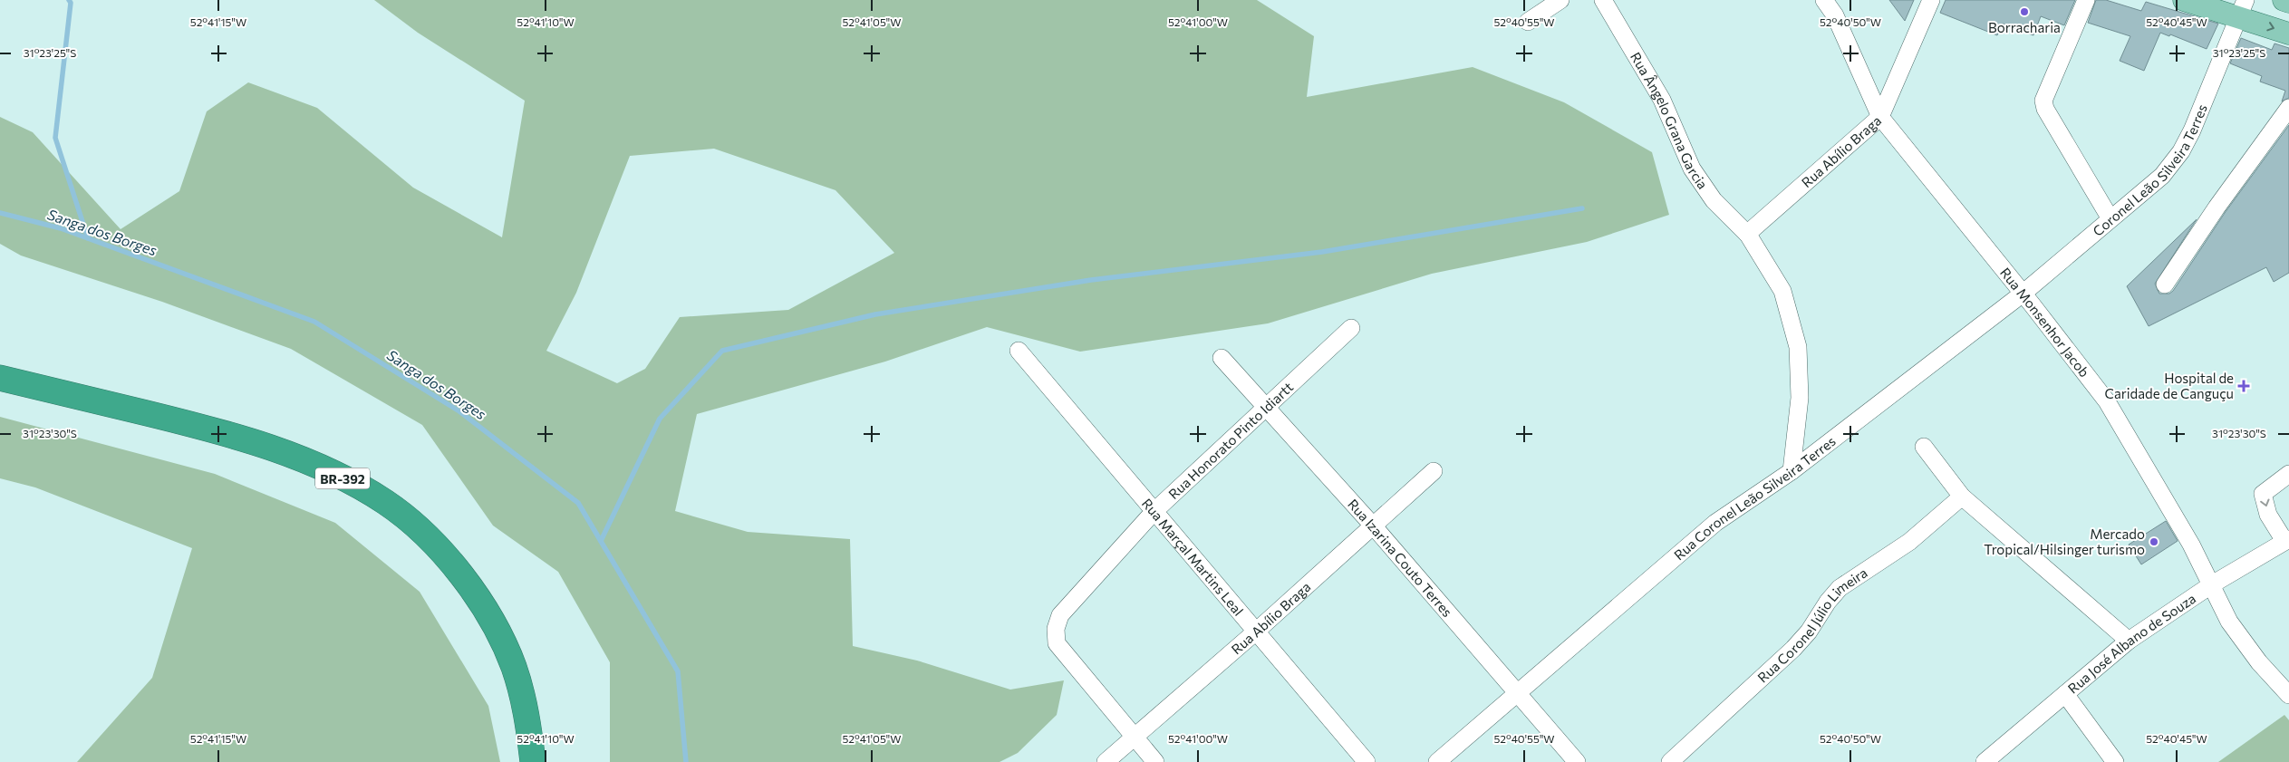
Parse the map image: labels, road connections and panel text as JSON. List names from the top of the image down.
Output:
{
  "streets": {
    "highway": ["BR-392"],
    "street": [
      "Rua Ângelo Grana Garcia",
      "Rua Abílio Braga",
      "Coronel Leão Silveira Terres",
      "Rua Monsenhor Jacob",
      "Rua Honorato Pinto Idiartt",
      "Rua Coronel Leão Silveira Terres",
      "Rua Marçal Martins Leal",
      "Rua Izarina Couto Terres",
      "Rua Coronel Júlio Limeira",
      "Rua José Albano de Souza"
    ]
  },
  "crossings": [
    ["Rua Ângelo Grana Garcia", "Rua Abílio Braga"],
    ["Rua Ângelo Grana Garcia", "Rua Coronel Leão Silveira Terres"],
    ["Rua Abílio Braga", "Rua Monsenhor Jacob"],
    ["Rua Abílio Braga", "Rua Honorato Pinto Idiartt"],
    ["Rua Abílio Braga", "Rua Marçal Martins Leal"],
    ["Rua Abílio Braga", "Rua Izarina Couto Terres"],
    ["Coronel Leão Silveira Terres", "Rua Monsenhor Jacob"],
    ["Coronel Leão Silveira Terres", "Rua Coronel Leão Silveira Terres"],
    ["Rua Monsenhor Jacob", "Rua Coronel Leão Silveira Terres"],
    ["Rua Monsenhor Jacob", "Rua José Albano de Souza"],
    ["Rua Honorato Pinto Idiartt", "Rua Marçal Martins Leal"],
    ["Rua Honorato Pinto Idiartt", "Rua Izarina Couto Terres"],
    ["Rua Coronel Leão Silveira Terres", "Rua Izarina Couto Terres"]
  ],
  "water": ["Sanga dos Borges"],
  "places": {
    "other": ["Borracharia", "Mercado Tropical/Hilsinger turismo"],
    "health": ["Hospital de Caridade de Canguçu"]
  },
  "coordinates": [
    "52°41'15\"W",
    "52°41'10\"W",
    "52°41'05\"W",
    "52°41'00\"W",
    "52°40'55\"W",
    "52°40'50\"W",
    "52°40'45\"W",
    "31°23'25\"S",
    "31°23'30\"S"
  ]
}
